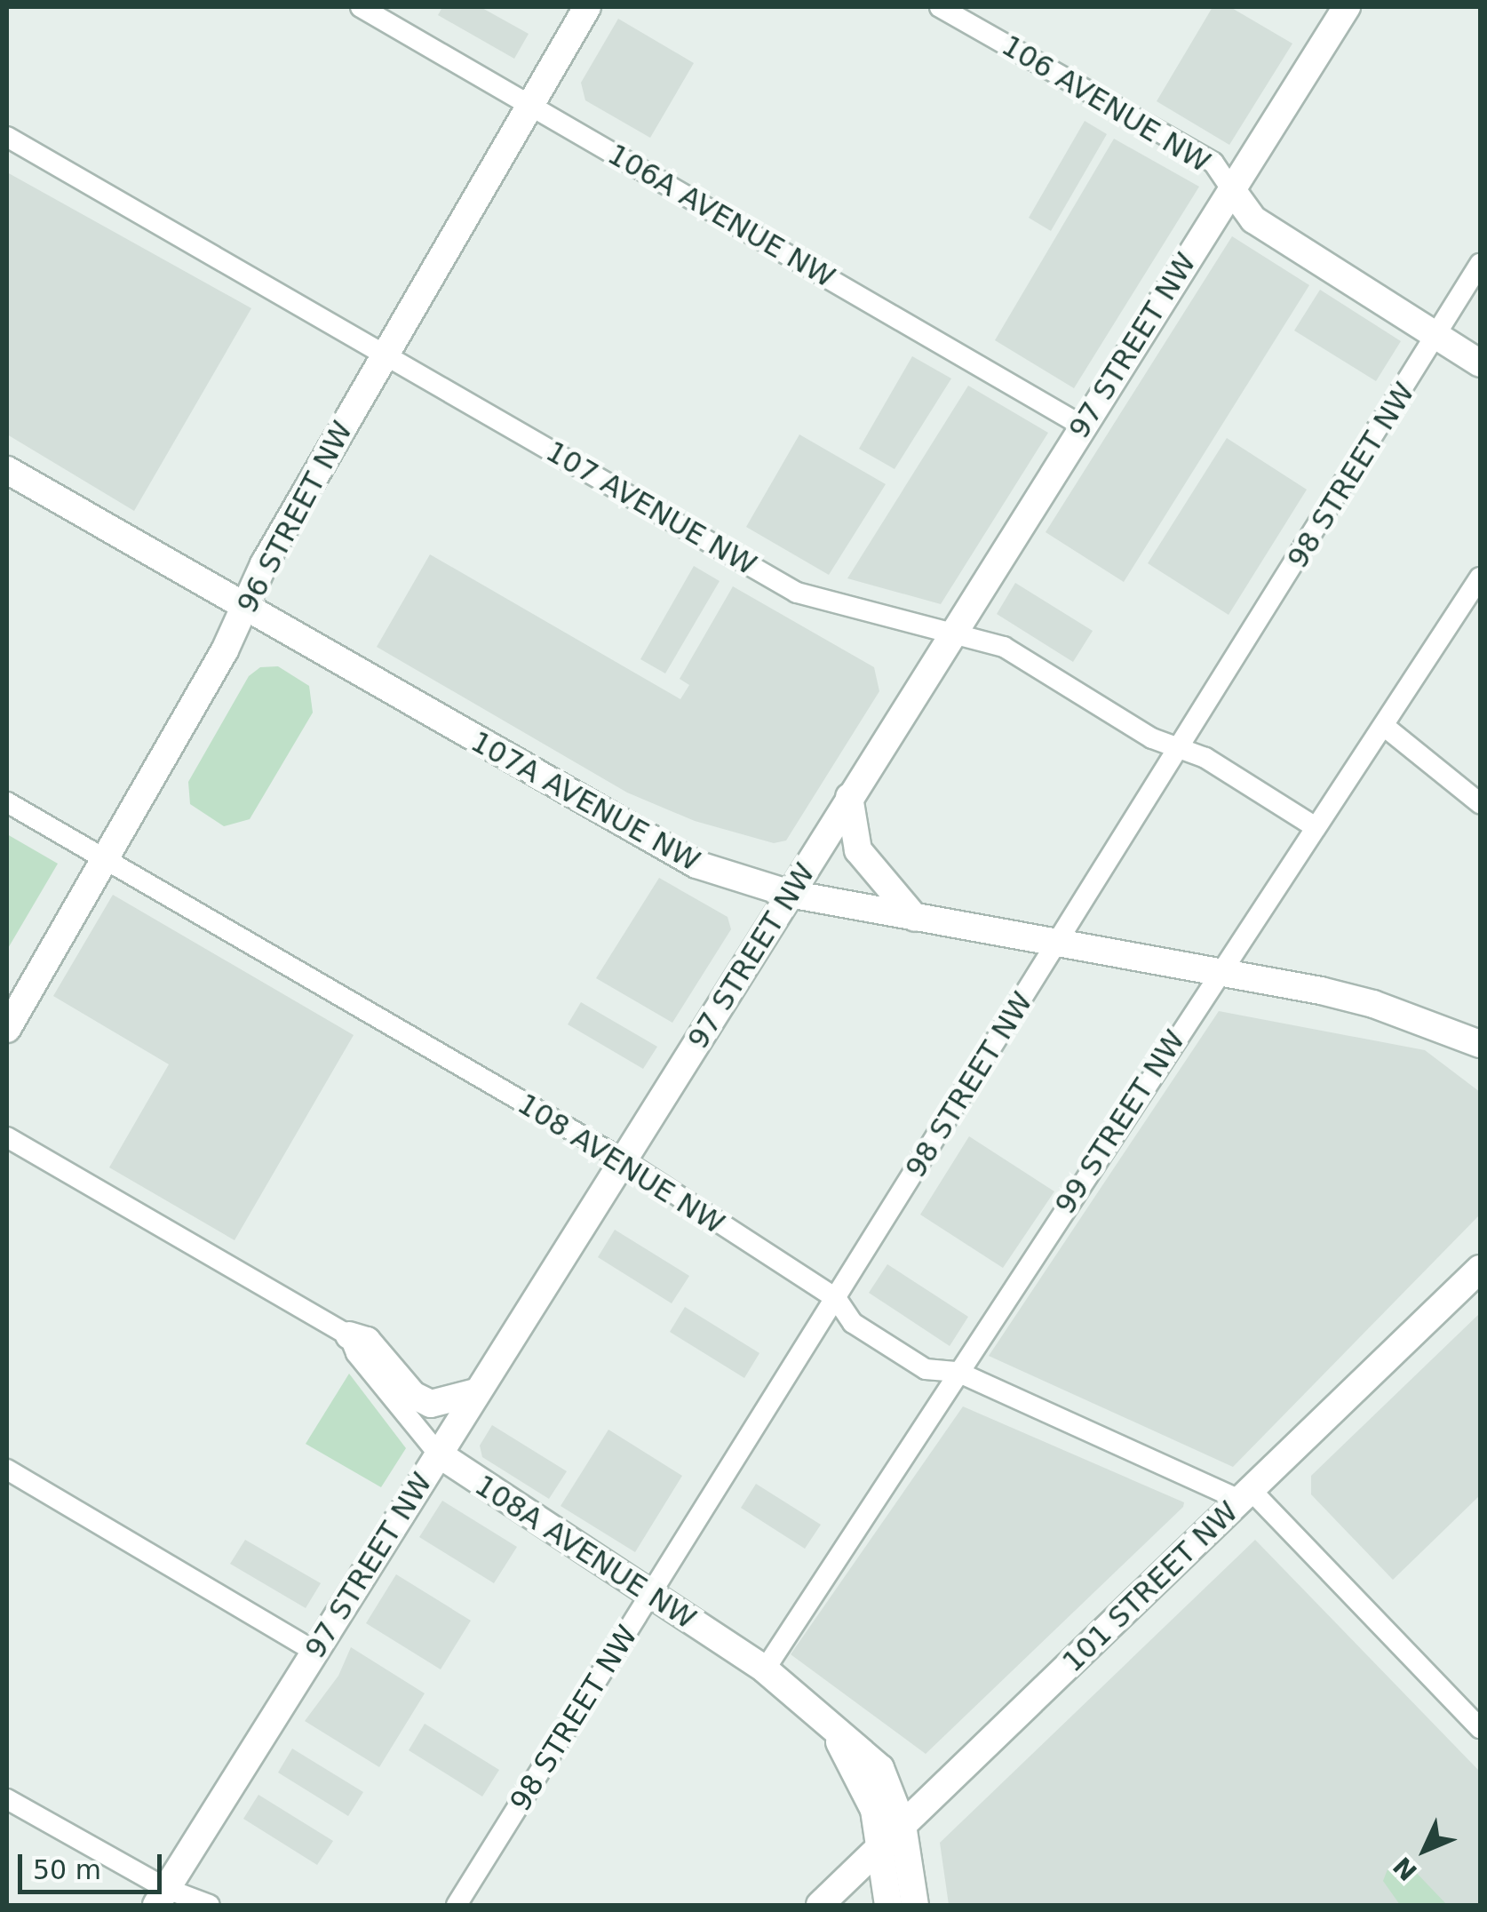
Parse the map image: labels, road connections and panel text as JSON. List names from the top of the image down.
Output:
{
  "streets": {
    "main road": [
      "106 AVENUE NW",
      "97 STREET NW",
      "96 STREET NW",
      "107A AVENUE NW",
      "108A AVENUE NW",
      "101 STREET NW"
    ],
    "street": [
      "106A AVENUE NW",
      "98 STREET NW",
      "107 AVENUE NW",
      "99 STREET NW",
      "108 AVENUE NW"
    ]
  },
  "crossings": [
    ["106 AVENUE NW", "97 STREET NW"],
    ["106 AVENUE NW", "98 STREET NW"],
    ["106A AVENUE NW", "97 STREET NW"],
    ["106A AVENUE NW", "96 STREET NW"],
    ["97 STREET NW", "107 AVENUE NW"],
    ["97 STREET NW", "107A AVENUE NW"],
    ["97 STREET NW", "108 AVENUE NW"],
    ["97 STREET NW", "108A AVENUE NW"],
    ["98 STREET NW", "107 AVENUE NW"],
    ["98 STREET NW", "107A AVENUE NW"],
    ["98 STREET NW", "108 AVENUE NW"],
    ["98 STREET NW", "108A AVENUE NW"],
    ["107 AVENUE NW", "96 STREET NW"],
    ["107 AVENUE NW", "99 STREET NW"],
    ["96 STREET NW", "107A AVENUE NW"],
    ["96 STREET NW", "108 AVENUE NW"],
    ["107A AVENUE NW", "99 STREET NW"],
    ["99 STREET NW", "108 AVENUE NW"],
    ["99 STREET NW", "108A AVENUE NW"],
    ["108 AVENUE NW", "101 STREET NW"],
    ["108A AVENUE NW", "101 STREET NW"]
  ],
  "scale_bar": "50 m",
  "north": "bottom left"
}
